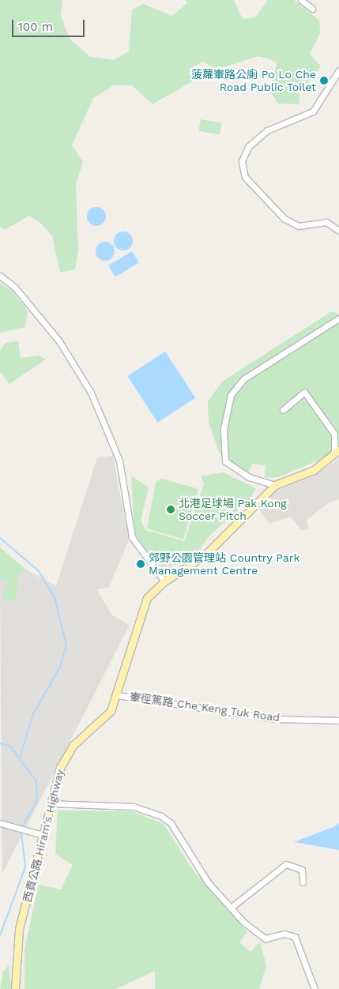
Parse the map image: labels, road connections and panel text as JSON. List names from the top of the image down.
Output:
{
  "streets": {
    "main road": ["西貢公路 Hiram's Highway"],
    "street": ["輋徑篤路 Che Keng Tuk Road"]
  },
  "crossings": [
    ["輋徑篤路 Che Keng Tuk Road", "西貢公路 Hiram's Highway"]
  ],
  "places": ["菠蘿輋路公廁 Po Lo Che Road Public Toilet", "北港足球場 Pak Kong Soccer Pitch", "郊野公園管理站 Country Park Management Centre"],
  "scale_bar": "100 m"
}
